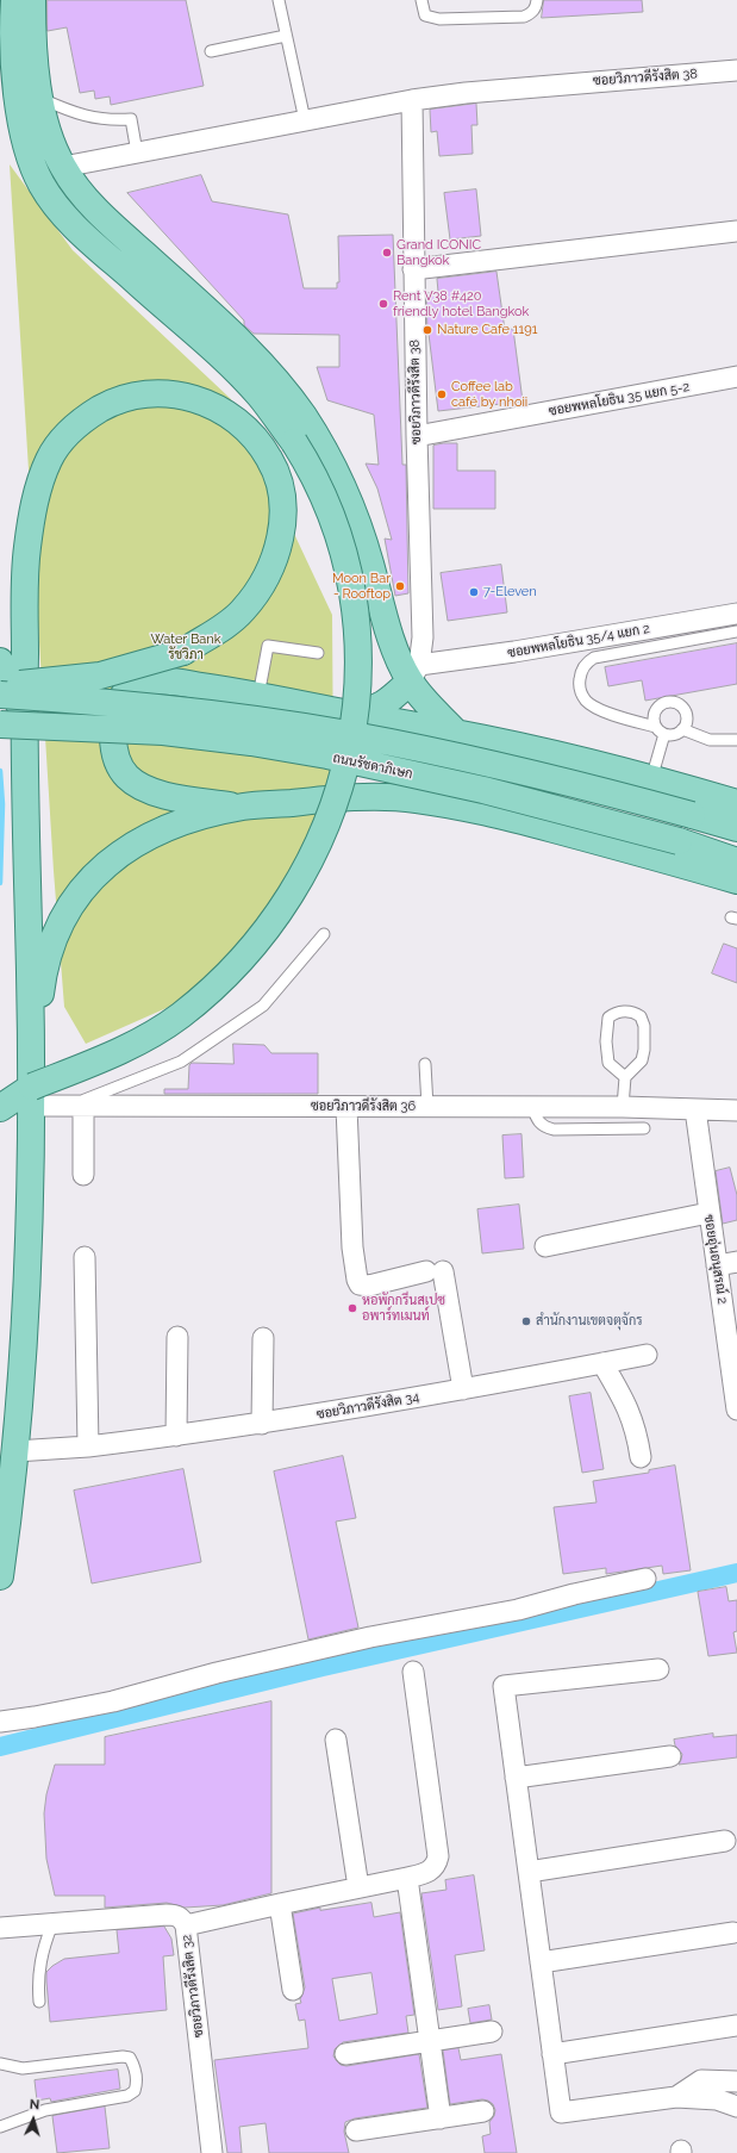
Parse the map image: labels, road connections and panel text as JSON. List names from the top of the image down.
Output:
{
  "streets": {
    "main road": ["ถนนรัชดาภิเษก"],
    "street": [
      "ซอยวิภาวดีรังสิต 38",
      "ซอยพหลโยธิน 35 แยก 5-2",
      "ซอยพหลโยธิน 35/4 แยก 2",
      "ซอยวิภาวดีรังสิต 36",
      "ซอยอุ่นอนุสรณ์ 2",
      "ซอยวิภาวดีรังสิต 34",
      "ซอยวิภาวดีรังสิต 32"
    ]
  },
  "crossings": [
    ["ซอยวิภาวดีรังสิต 38", "ซอยพหลโยธิน 35 แยก 5-2"],
    ["ซอยวิภาวดีรังสิต 38", "ซอยพหลโยธิน 35/4 แยก 2"],
    ["ซอยวิภาวดีรังสิต 36", "ซอยอุ่นอนุสรณ์ 2"]
  ],
  "parks": ["Water Bank รัชวิภา"],
  "places": [
    "Grand ICONIC Bangkok",
    "Rent V38 #420 friendly hotel Bangkok",
    "Nature Cafe 1191",
    "Coffee lab café by nhoii",
    "Moon Bar - Rooftop",
    "7-Eleven",
    "หอพักกรีนสเปซ อพาร์ทเมนท์",
    "สำนักงานเขตจตุจักร"
  ],
  "north": "top"
}
